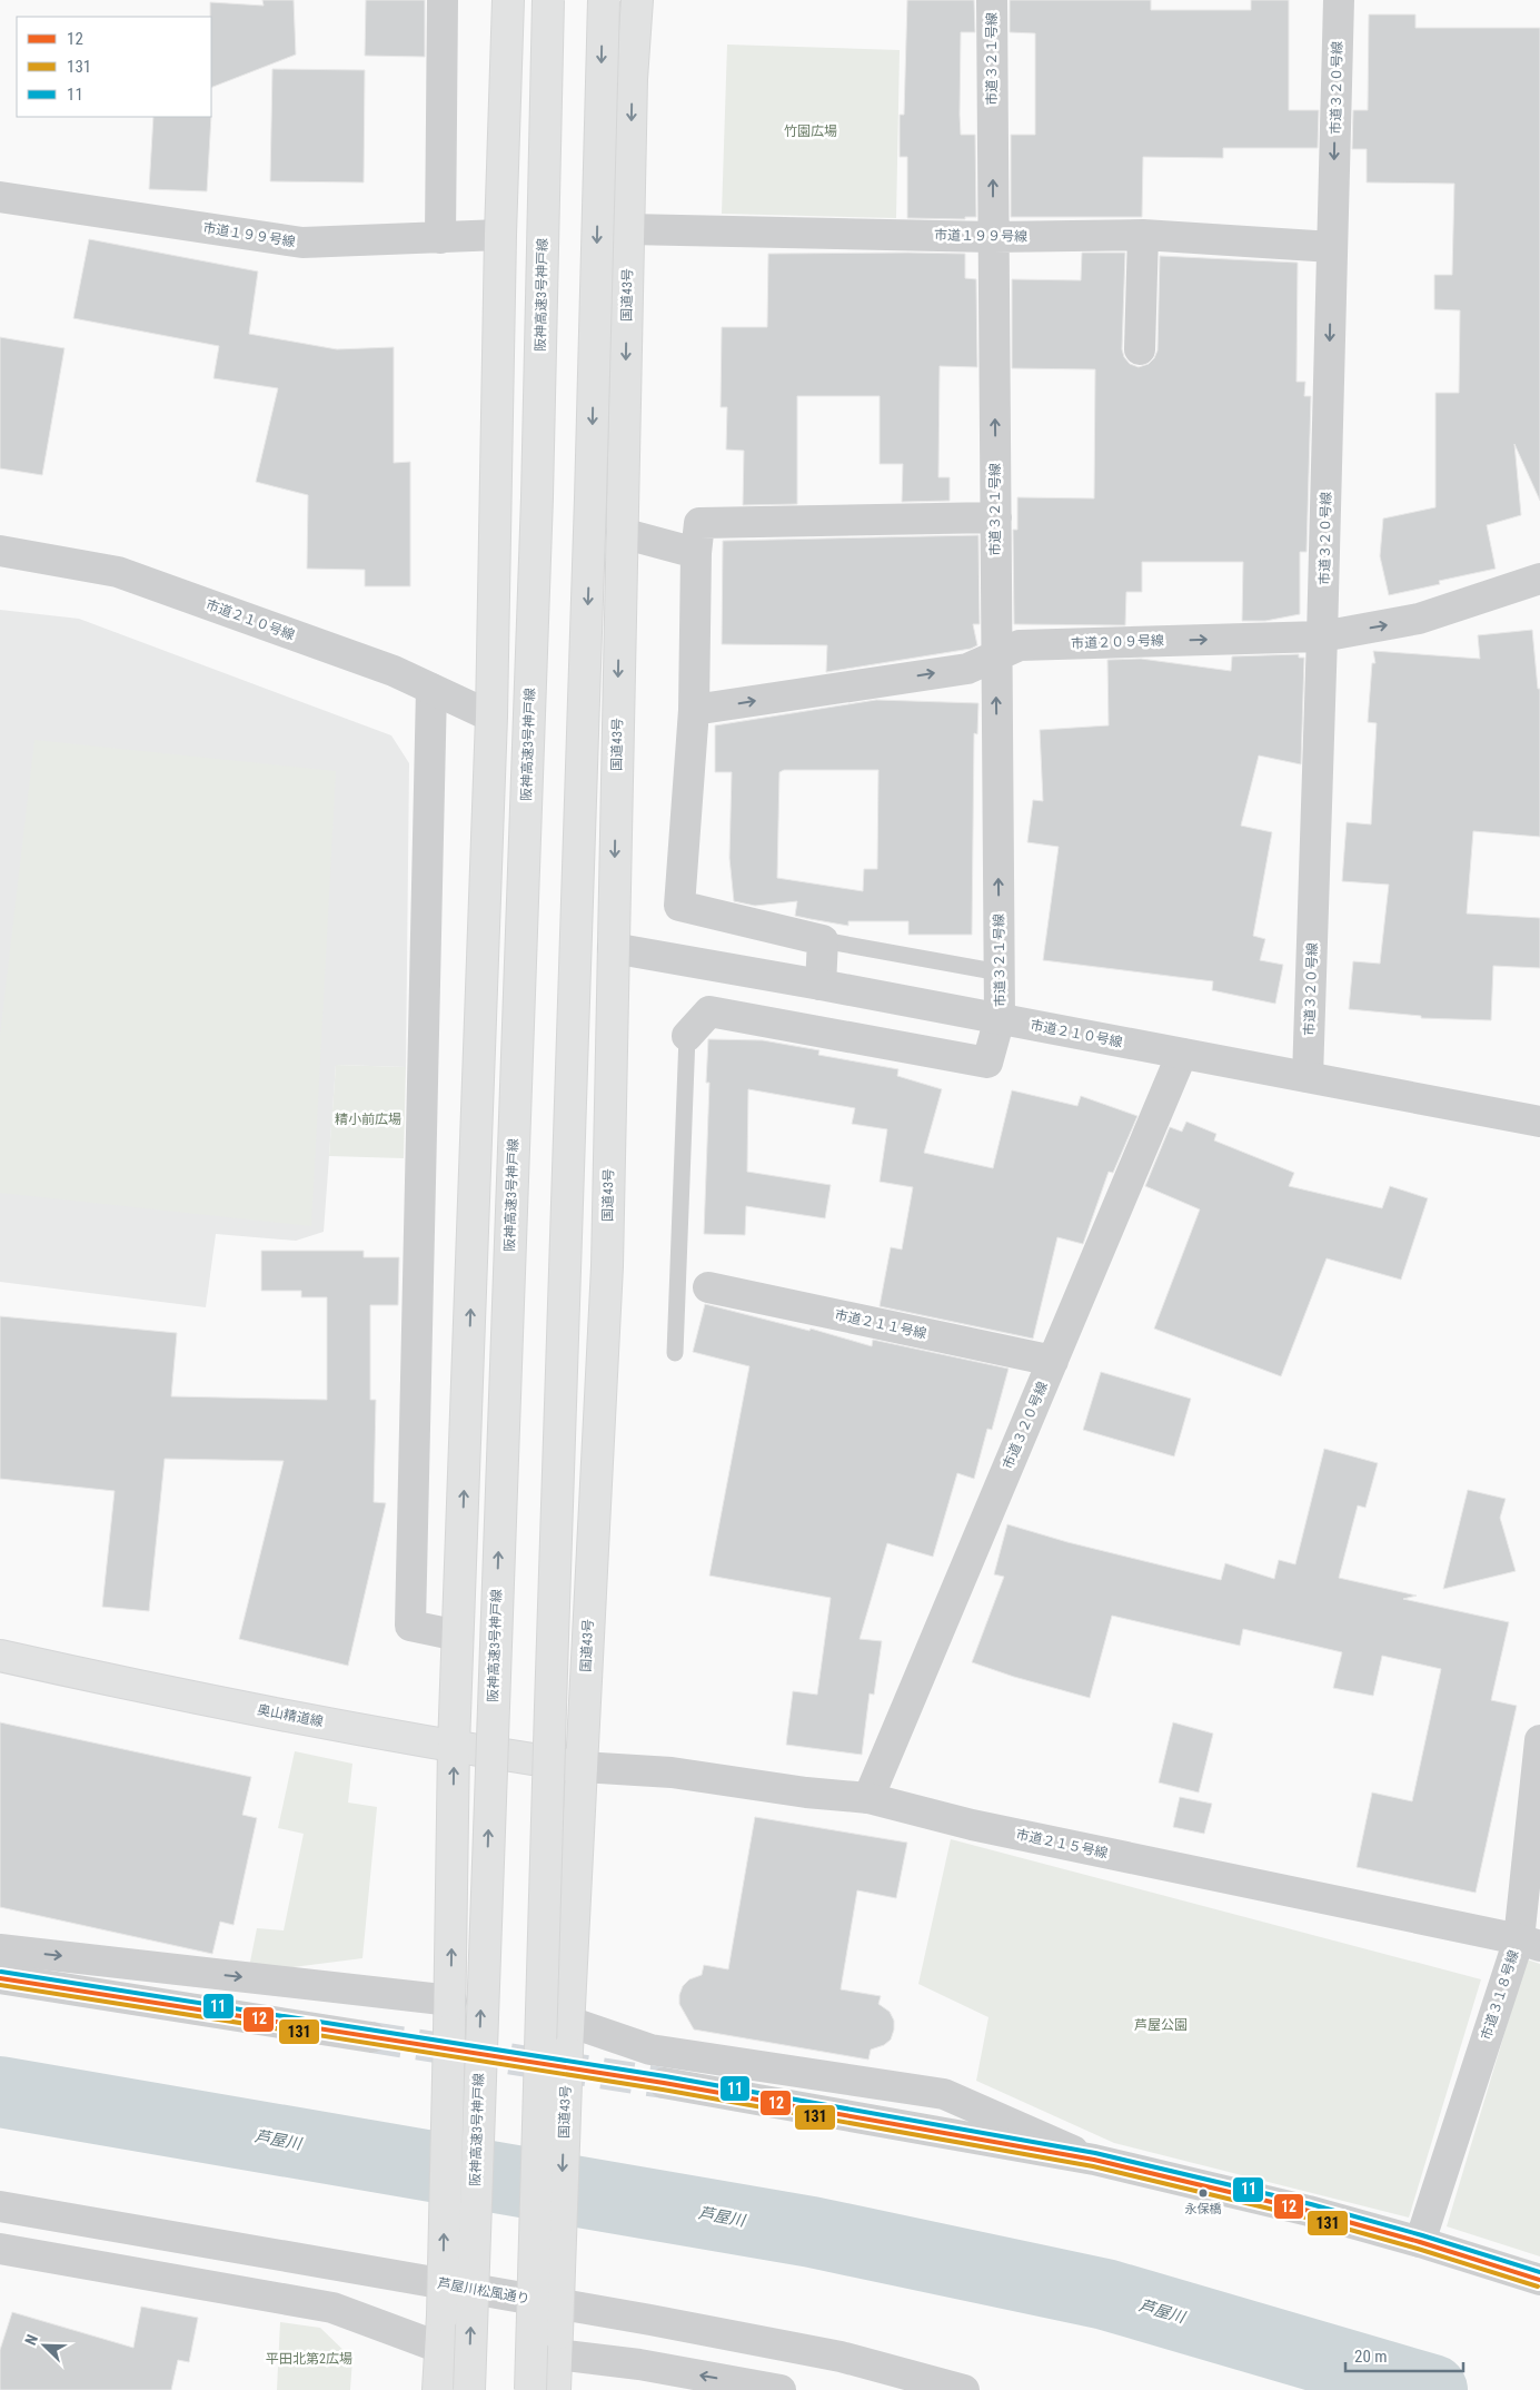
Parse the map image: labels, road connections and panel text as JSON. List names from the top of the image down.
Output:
{
  "streets": {
    "main road": ["阪神高速3号神戸線", "国道43号", "奥山精道線"],
    "street": [
      "市道３２１号線",
      "市道３２０号線",
      "市道１９９号線",
      "市道２１０号線",
      "市道２０９号線",
      "市道２１１号線",
      "市道２１５号線",
      "市道３１８号線",
      "芦屋川松風通り"
    ]
  },
  "crossings": [
    ["市道３２１号線", "市道１９９号線"],
    ["市道３２１号線", "市道２１０号線"],
    ["市道３２１号線", "市道２０９号線"],
    ["市道３２０号線", "市道１９９号線"],
    ["市道３２０号線", "市道２１０号線"],
    ["市道３２０号線", "市道２０９号線"],
    ["市道３２０号線", "市道２１１号線"],
    ["市道３２０号線", "市道２１５号線"],
    ["市道１９９号線", "国道43号"],
    ["国道43号", "市道２１０号線"],
    ["国道43号", "奥山精道線"],
    ["国道43号", "市道２１５号線"],
    ["奥山精道線", "市道２１５号線"],
    ["市道２１５号線", "市道３１８号線"]
  ],
  "one_way": ["市道３２１号線"],
  "water": ["芦屋川"],
  "parks": [
    "竹園広場",
    "精小前広場",
    "芦屋公園",
    "平田北第2広場"
  ],
  "places": ["永保橋"],
  "lines": ["transit line 11", "transit line 12", "transit line 131"],
  "legend": ["12", "131", "11"],
  "scale_bar": "20 m",
  "north": "top left"
}
